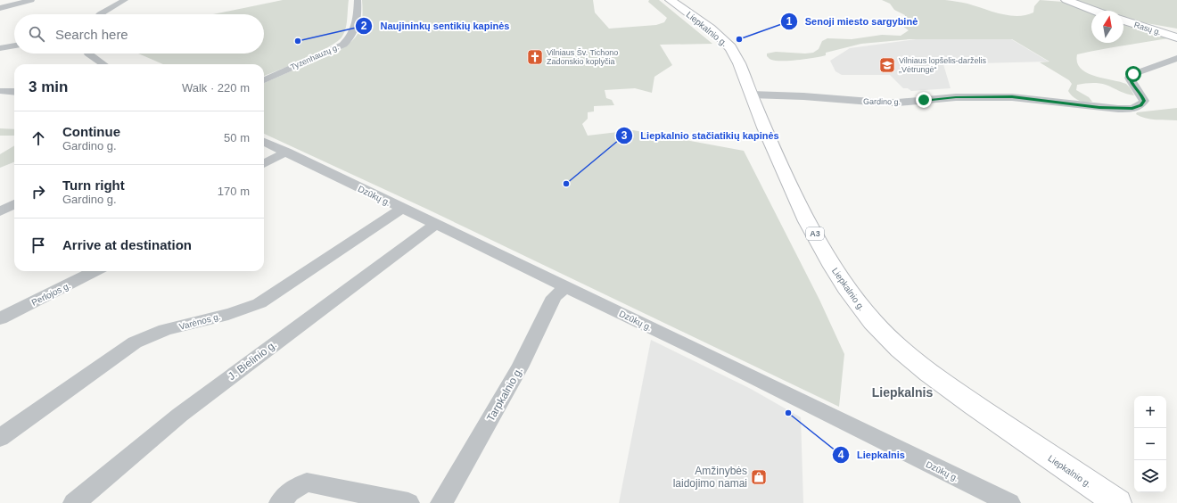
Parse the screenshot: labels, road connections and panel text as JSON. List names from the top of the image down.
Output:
{
  "streets": {
    "main road": ["Liepkalnio g.", "Rasų g.", "A3"],
    "street": [
      "Tyzenhauzų g.",
      "Gardino g.",
      "Dzūkų g.",
      "Perlojos g.",
      "Varėnos g.",
      "J. Bielinio g.",
      "Tarpkalnio g."
    ]
  },
  "crossings": [
    ["Liepkalnio g.", "Gardino g."],
    ["Dzūkų g.", "Varėnos g."],
    ["Dzūkų g.", "J. Bielinio g."],
    ["Dzūkų g.", "Tarpkalnio g."]
  ],
  "districts": ["Liepkalnis"],
  "places": {
    "other": [
      "Senoji miesto sargybinė",
      "Naujininkų sentikių kapinės",
      "Liepkalnio stačiatikių kapinės",
      "Liepkalnis"
    ],
    "church": ["Vilniaus Šv. Tichono Zadonskio koplyčia"],
    "school or university": ["Vilniaus lopšelis-darželis „Vėtrungė“"],
    "shop": ["Amžinybės laidojimo namai"]
  },
  "north": "top",
  "page": {
    "search": "Search here",
    "heading": ["3 min", "Walk · 220 m"],
    "list": [
      ["Continue", "Gardino g.", "50 m"],
      ["Turn right", "Gardino g.", "170 m"],
      "Arrive at destination"
    ],
    "map_buttons": ["+", "−"]
  }
}
